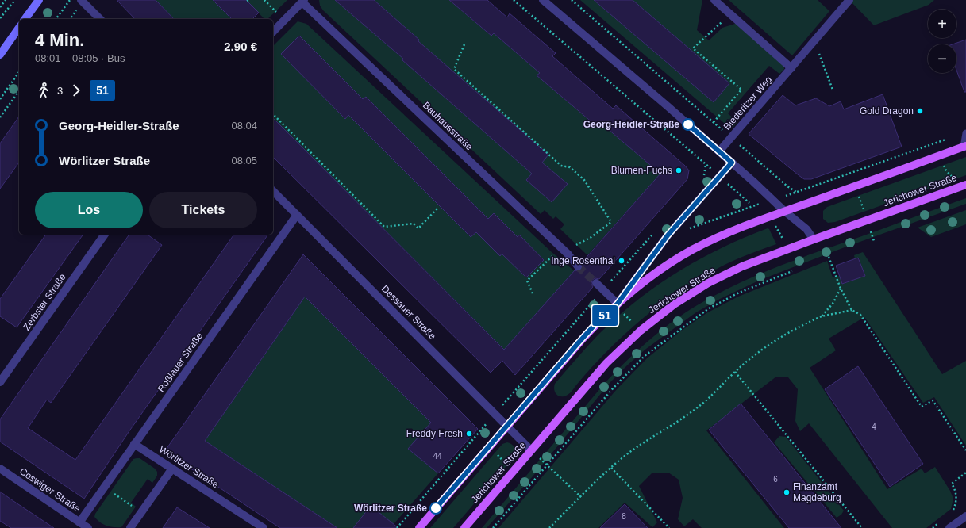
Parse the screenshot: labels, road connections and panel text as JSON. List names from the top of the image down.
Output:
{
  "streets": {
    "main road": ["Jerichower Straße"],
    "street": [
      "Biederitzer Weg",
      "Bauhausstraße",
      "Zerbster Straße",
      "Dessauer Straße",
      "Roßlauer Straße",
      "Wörlitzer Straße",
      "Coswiger Straße"
    ]
  },
  "crossings": [
    ["Jerichower Straße", "Dessauer Straße"],
    ["Dessauer Straße", "Roßlauer Straße"],
    ["Roßlauer Straße", "Wörlitzer Straße"],
    ["Roßlauer Straße", "Coswiger Straße"]
  ],
  "places": [
    "Gold Dragon",
    "Georg-Heidler-Straße",
    "Blumen-Fuchs",
    "Inge Rosenthal",
    "Freddy Fresh",
    "Finanzamt Magdeburg",
    "Wörlitzer Straße"
  ],
  "lines": ["bus line 51"],
  "house_numbers": [
    "4",
    "44",
    "6",
    "8"
  ],
  "page": {
    "on_map": "51",
    "map_buttons": ["+", "−"],
    "heading": ["4 Min.", "08:01 – 08:05 · Bus", "2.90 €"],
    "legs": ["3", "51"],
    "list": [
      {
        "name": "Georg-Heidler-Straße",
        "value": "08:04"
      },
      {
        "name": "Wörlitzer Straße",
        "value": "08:05"
      }
    ],
    "buttons": ["Los", "Tickets"]
  }
}
